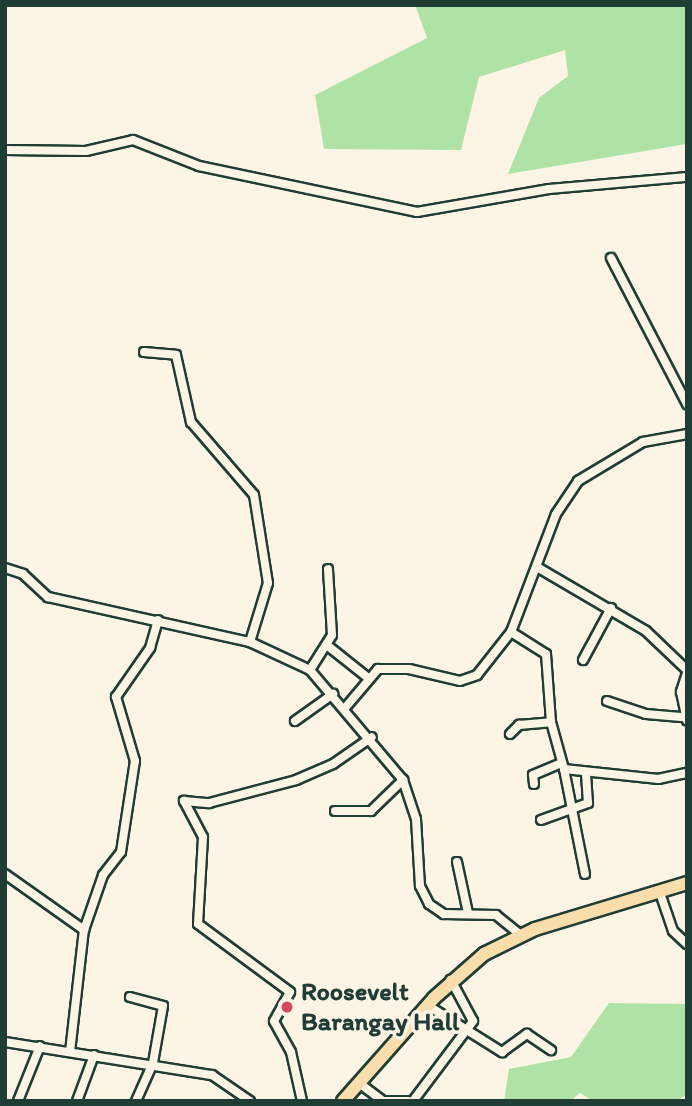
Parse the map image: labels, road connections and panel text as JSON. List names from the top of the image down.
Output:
{
  "places": ["Roosevelt Barangay Hall"]
}
